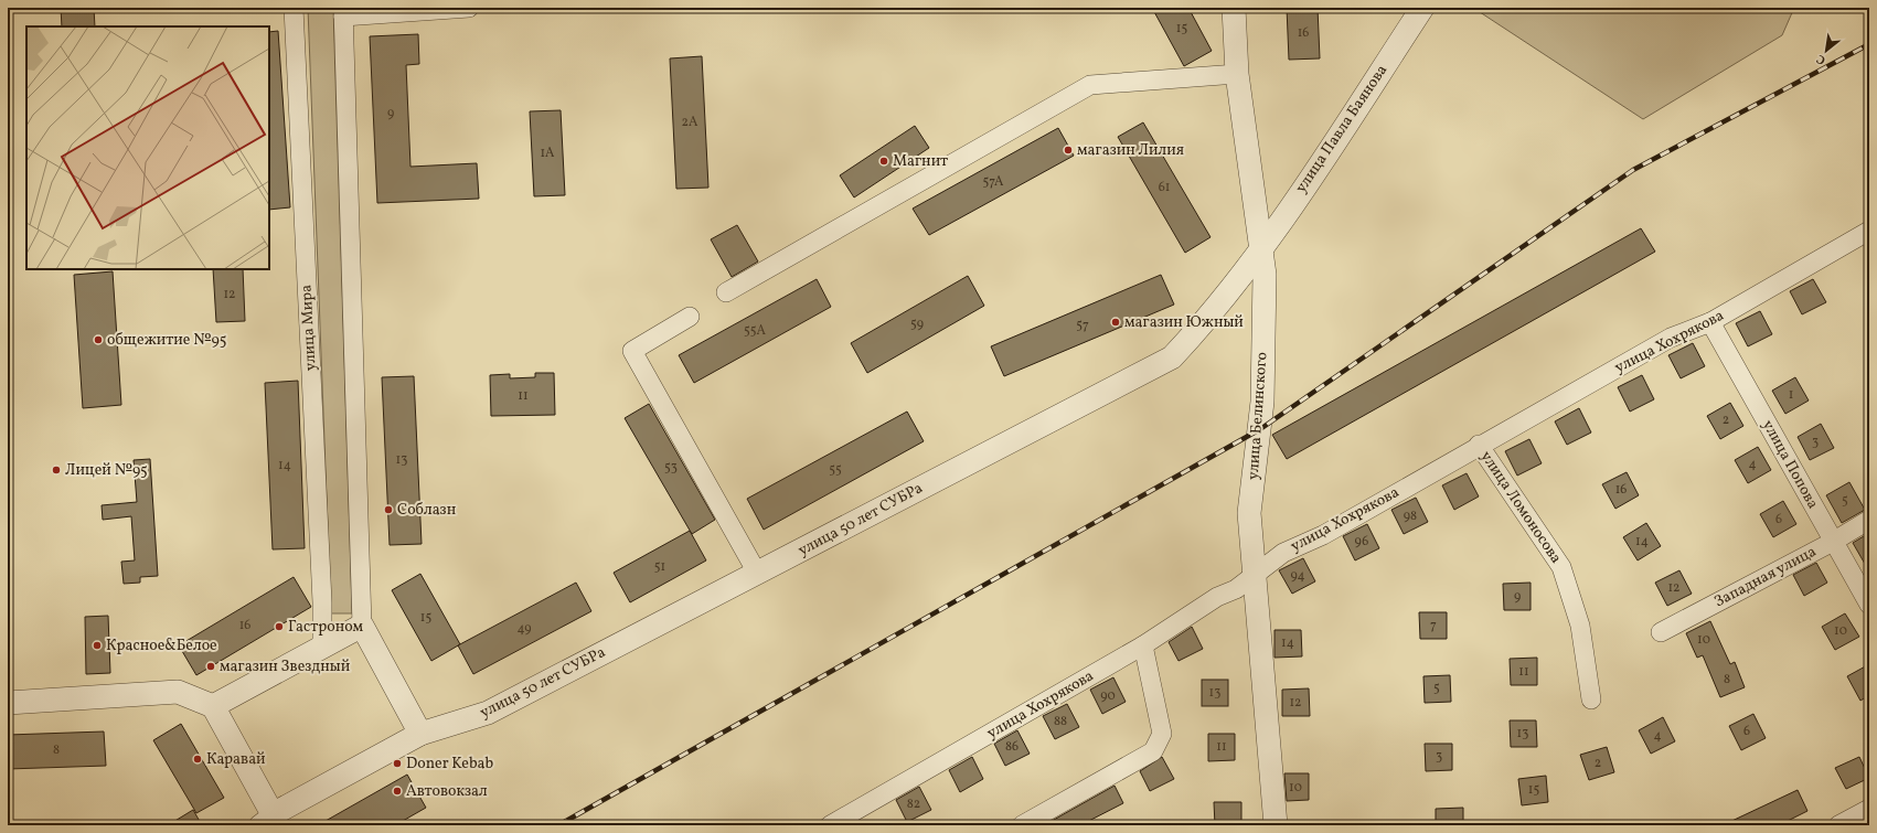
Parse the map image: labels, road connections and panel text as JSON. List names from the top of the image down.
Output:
{
  "streets": {
    "street": [
      "улица Павла Баянова",
      "улица Мира",
      "улица Хохрякова",
      "улица Белинского",
      "улица Попова",
      "улица Ломоносова",
      "улица 50 лет СУБРа",
      "Западная улица"
    ]
  },
  "crossings": [
    ["улица Павла Баянова", "улица Белинского"],
    ["улица Павла Баянова", "улица 50 лет СУБРа"],
    ["улица Хохрякова", "улица Белинского"],
    ["улица Хохрякова", "улица Попова"],
    ["улица Хохрякова", "улица Ломоносова"],
    ["улица Белинского", "улица 50 лет СУБРа"],
    ["улица Попова", "Западная улица"]
  ],
  "places": [
    "магазин Лилия",
    "Магнит",
    "магазин Южный",
    "общежитие №95",
    "Лицей №95",
    "Соблазн",
    "Гастроном",
    "Красное&Белое",
    "магазин Звездный",
    "Каравай",
    "Doner Kebab",
    "Автовокзал"
  ],
  "house_numbers": [
    "15",
    "16",
    "9",
    "2А",
    "1А",
    "57А",
    "61",
    "12",
    "59",
    "57",
    "55А",
    "1",
    "11",
    "2",
    "3",
    "13",
    "4",
    "14",
    "53",
    "55",
    "16",
    "5",
    "98",
    "6",
    "96",
    "14",
    "51",
    "94",
    "12",
    "9",
    "15",
    "16",
    "7",
    "49",
    "10",
    "10",
    "14",
    "11",
    "8",
    "5",
    "13",
    "90",
    "12",
    "88",
    "6",
    "13",
    "4",
    "86",
    "11",
    "8",
    "3",
    "2",
    "10",
    "15",
    "82"
  ],
  "north": "bottom left"
}
